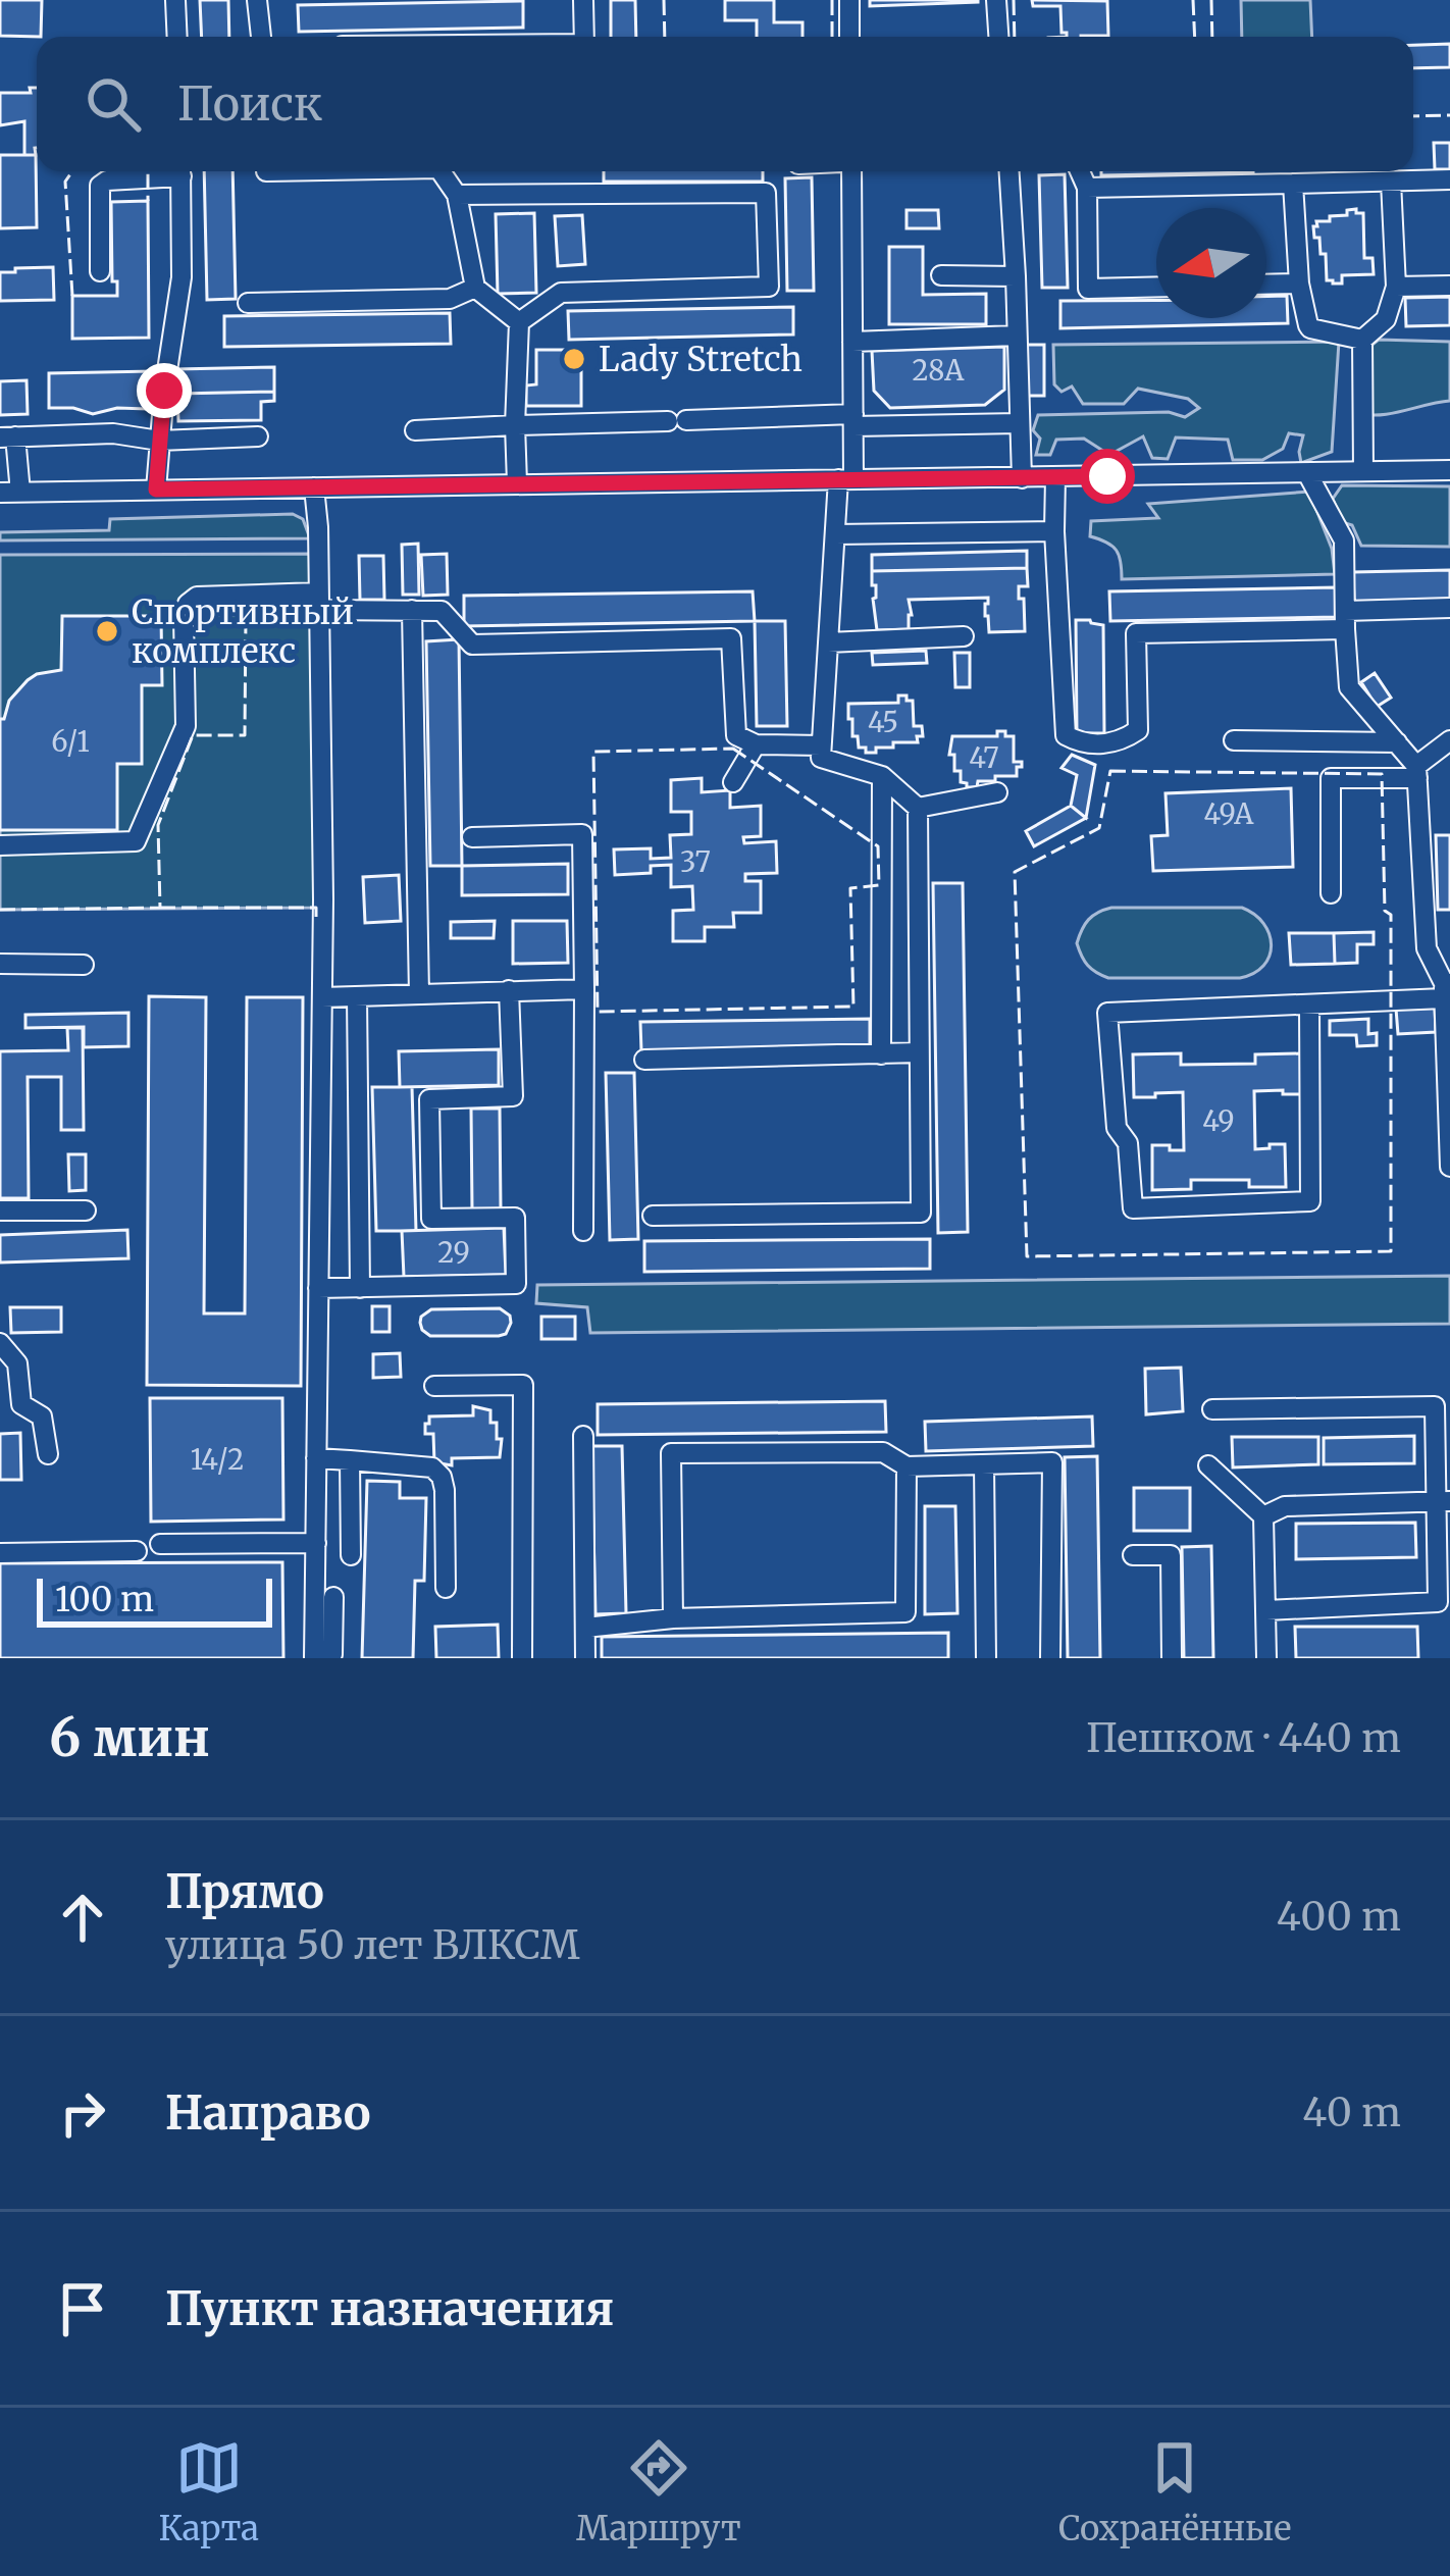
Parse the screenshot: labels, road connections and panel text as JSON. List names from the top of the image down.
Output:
{
  "places": ["Lady Stretch", "Спортивный комплекс"],
  "house_numbers": [
    "28А",
    "45",
    "6/1",
    "47",
    "49А",
    "37",
    "49",
    "29",
    "14/2"
  ],
  "scale_bar": "100 m",
  "north": "left",
  "page": {
    "search": "Поиск",
    "scale": "100 m",
    "heading": ["6 мин", "Пешком · 440 m"],
    "list": [
      ["Прямо", "улица 50 лет ВЛКСМ", "400 m"],
      ["Направо", "40 m"],
      "Пункт назначения"
    ],
    "nav": ["Карта", "Маршрут", "Сохранённые"]
  }
}
